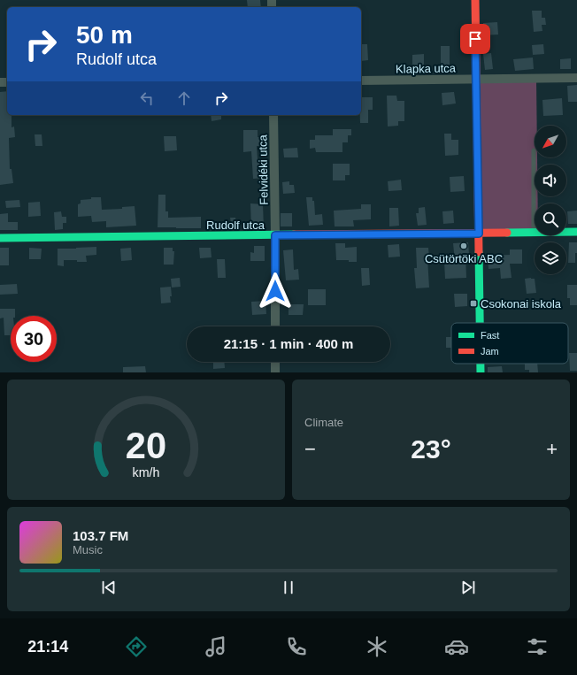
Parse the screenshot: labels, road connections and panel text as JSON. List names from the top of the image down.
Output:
{
  "streets": {
    "street": ["Klapka utca", "Felvidéki utca", "Rudolf utca"]
  },
  "crossings": [
    ["Felvidéki utca", "Rudolf utca"]
  ],
  "places": {
    "other": ["Csütörtöki ABC"],
    "transit": ["Csokonai iskola"]
  },
  "legend": ["Fast", "Jam"],
  "north": "bottom left",
  "page": {
    "turn": ["50 m", "Rudolf utca"],
    "limit": "30",
    "trip": "21:15 · 1 min · 400 m",
    "tile": "Climate",
    "heat": ["−", "23°", "+"],
    "song": ["103.7 FM", "Music"],
    "tabs": "21:14",
    "gauge": ["20", "km/h"]
  }
}
